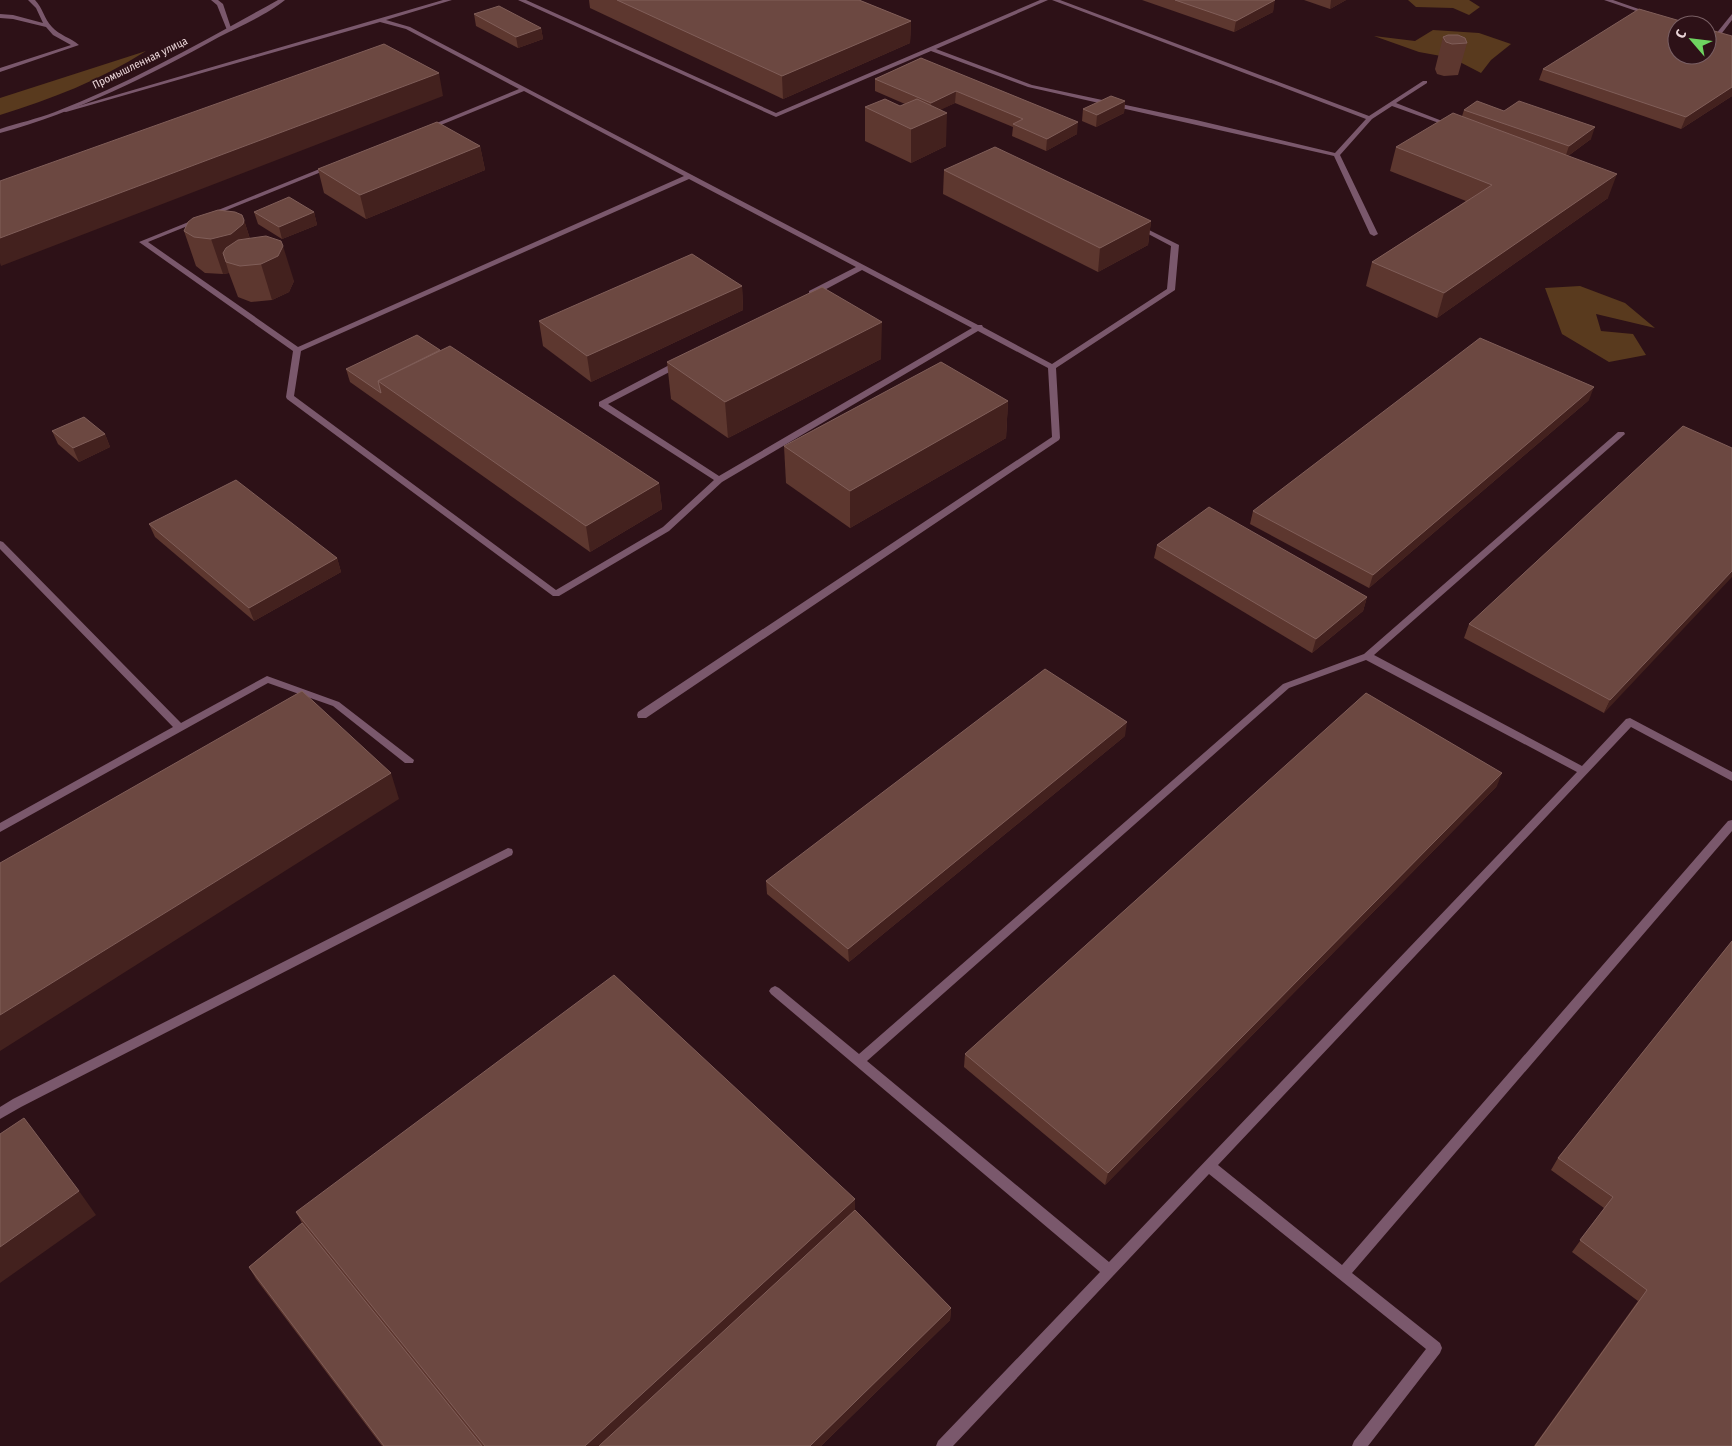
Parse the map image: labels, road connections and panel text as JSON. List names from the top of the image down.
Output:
{
  "streets": {
    "street": ["Промышленная улица"]
  },
  "north": "top left"
}
